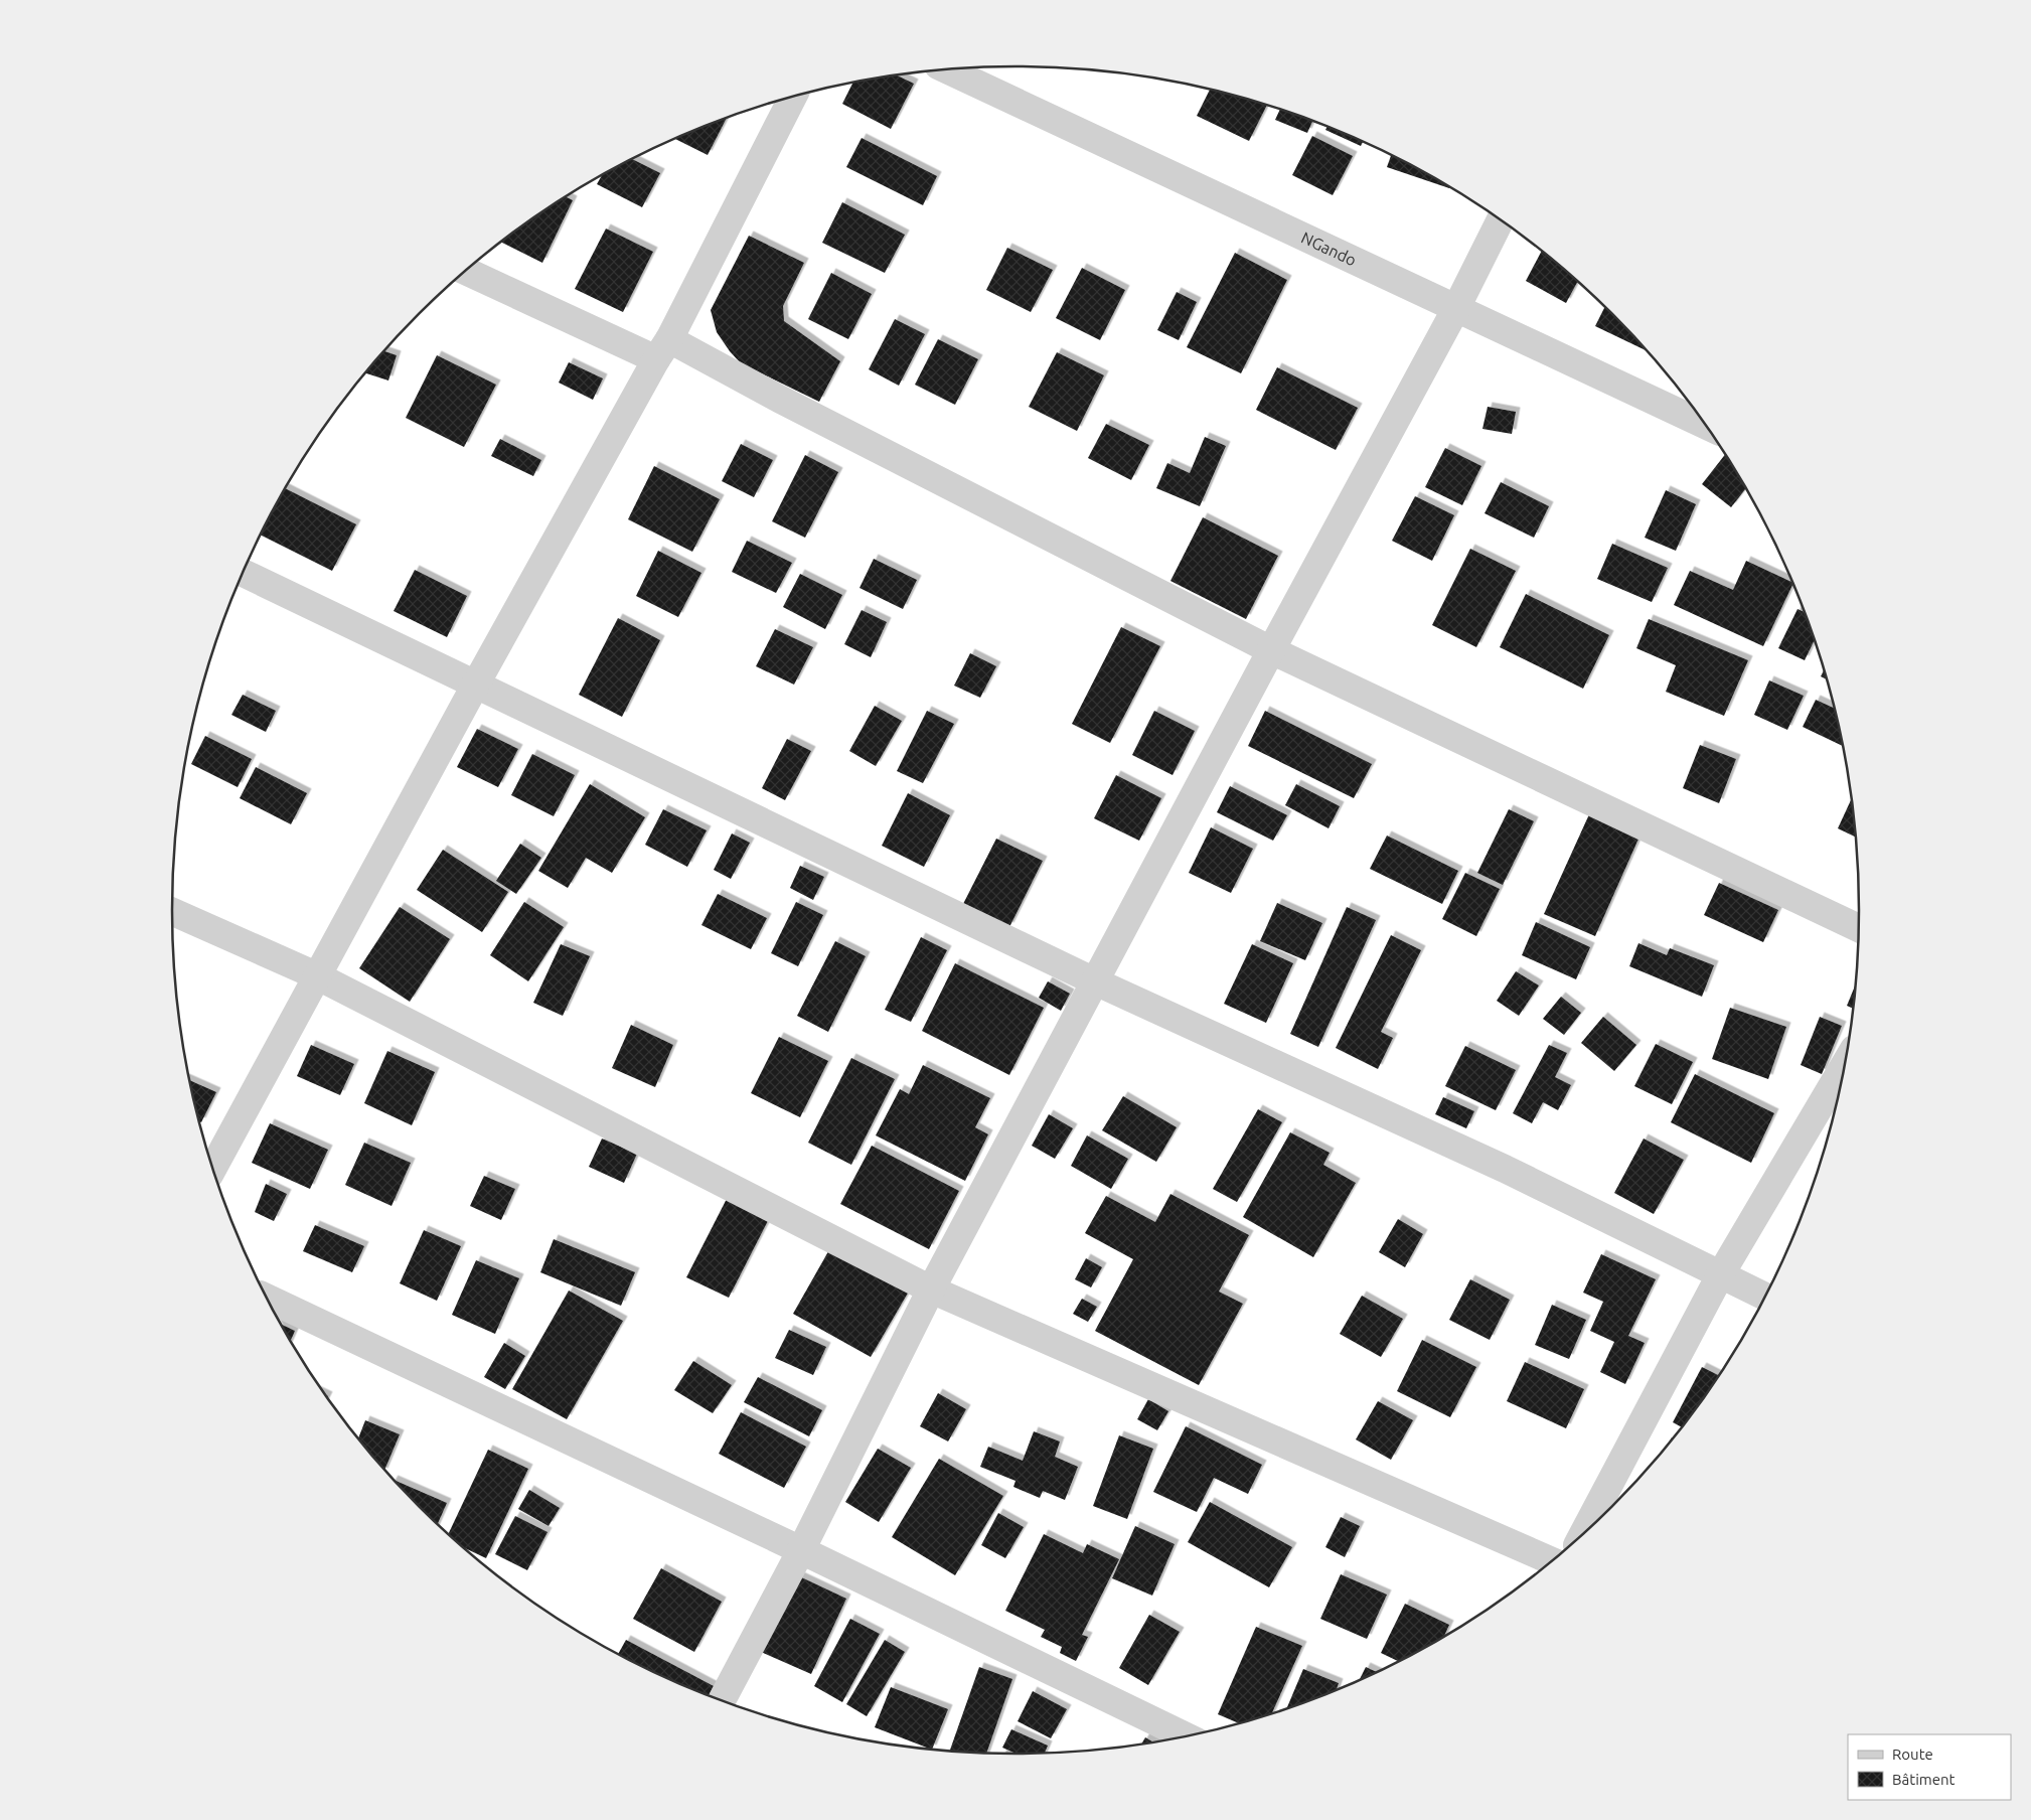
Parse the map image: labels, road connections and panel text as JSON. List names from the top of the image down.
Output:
{
  "streets": {
    "street": ["NGando"]
  },
  "legend": ["Route", "Bâtiment"]
}
